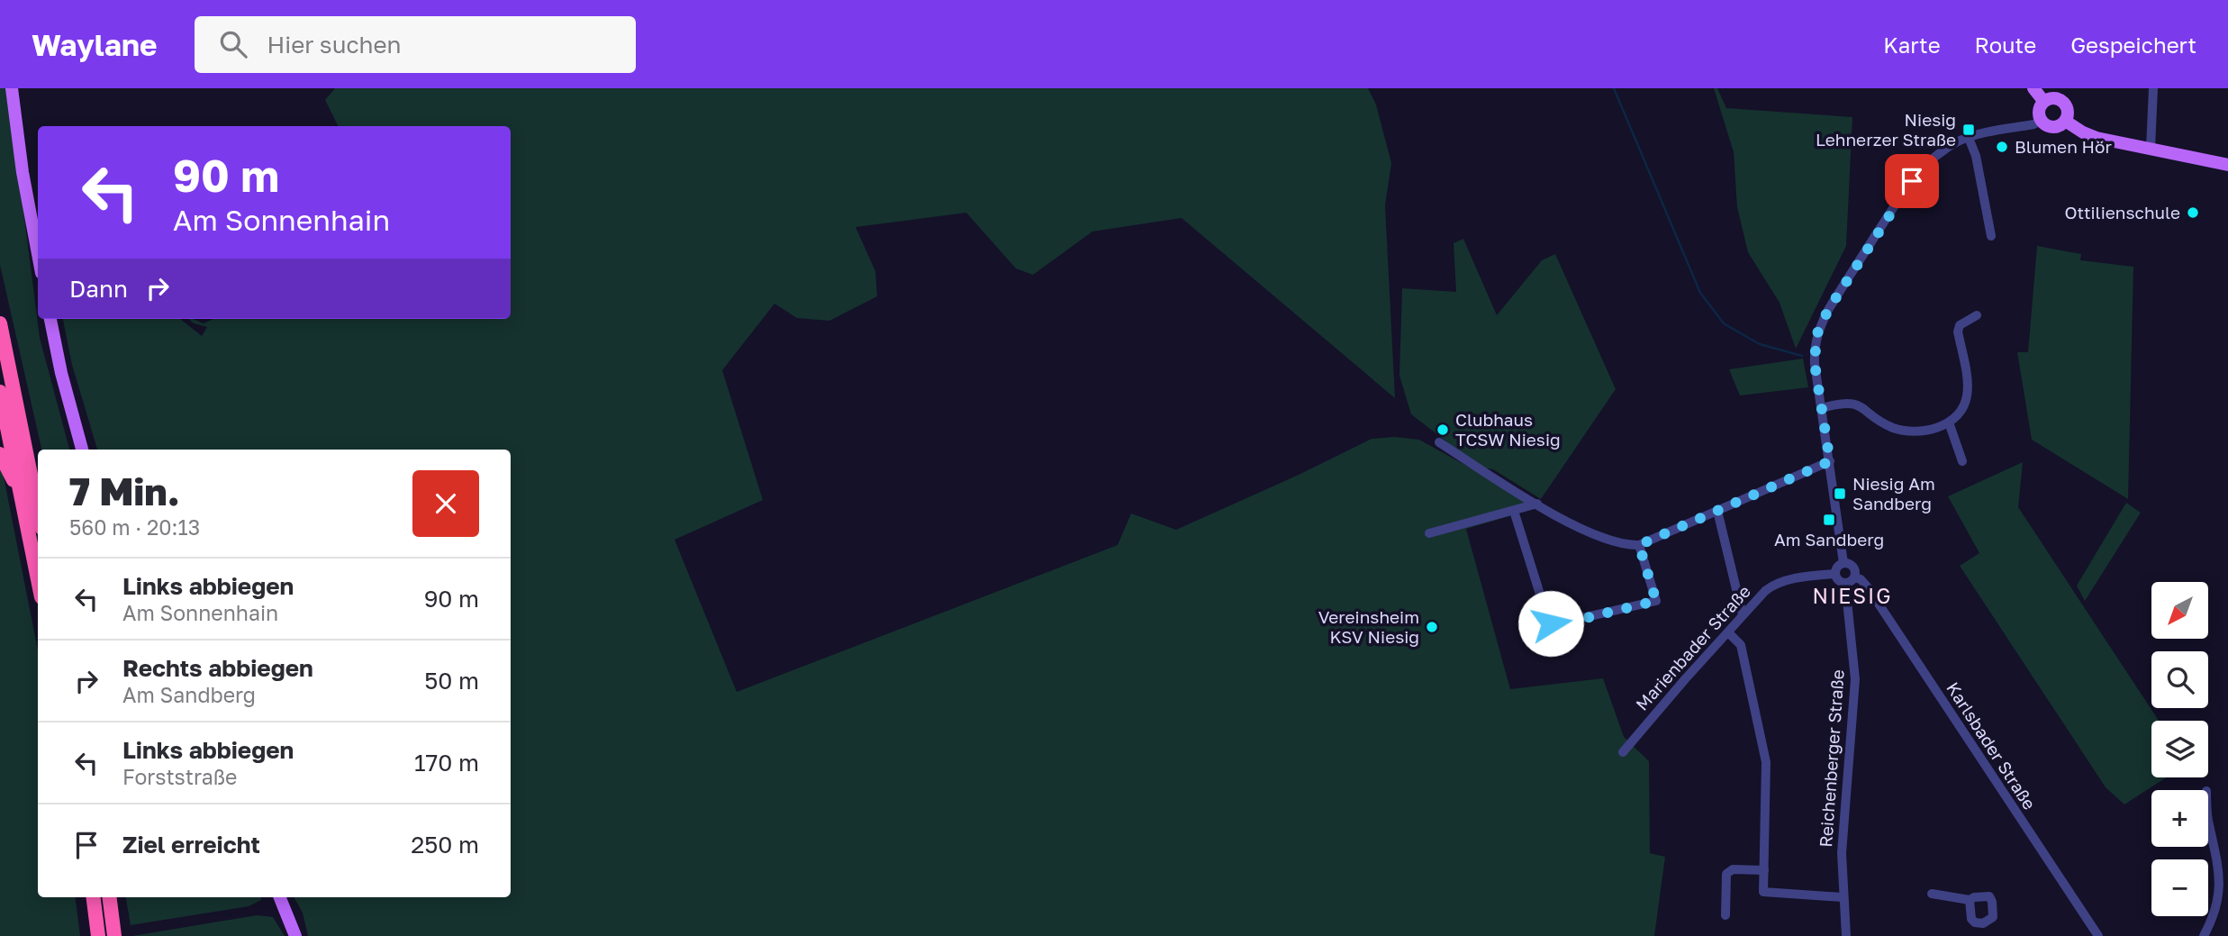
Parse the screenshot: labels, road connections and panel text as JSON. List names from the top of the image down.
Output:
{
  "streets": {
    "street": ["Marienbader Straße", "Karlsbader Straße", "Reichenberger Straße"]
  },
  "crossings": [
    ["Marienbader Straße", "Karlsbader Straße"],
    ["Marienbader Straße", "Reichenberger Straße"],
    ["Karlsbader Straße", "Reichenberger Straße"]
  ],
  "districts": ["NIESIG"],
  "places": {
    "transit": ["Niesig Lehnerzer Straße", "Niesig Am Sandberg", "Am Sandberg"],
    "other": [
      "Blumen Hör",
      "Ottilienschule",
      "Clubhaus TCSW Niesig",
      "Vereinsheim KSV Niesig"
    ]
  },
  "north": "bottom left",
  "page": {
    "header": "Waylane",
    "search": "Hier suchen",
    "nav": ["Karte", "Route", "Gespeichert"],
    "turn": ["90 m", "Am Sonnenhain"],
    "then": "Dann",
    "heading": ["7 Min.", "560 m · 20:13"],
    "list": [
      {
        "name": "Links abbiegen",
        "note": "Am Sonnenhain",
        "value": "90 m"
      },
      {
        "name": "Rechts abbiegen",
        "note": "Am Sandberg",
        "value": "50 m"
      },
      {
        "name": "Links abbiegen",
        "note": "Forststraße",
        "value": "170 m"
      },
      {
        "name": "Ziel erreicht",
        "value": "250 m"
      }
    ],
    "map_buttons": ["+", "−"]
  }
}
